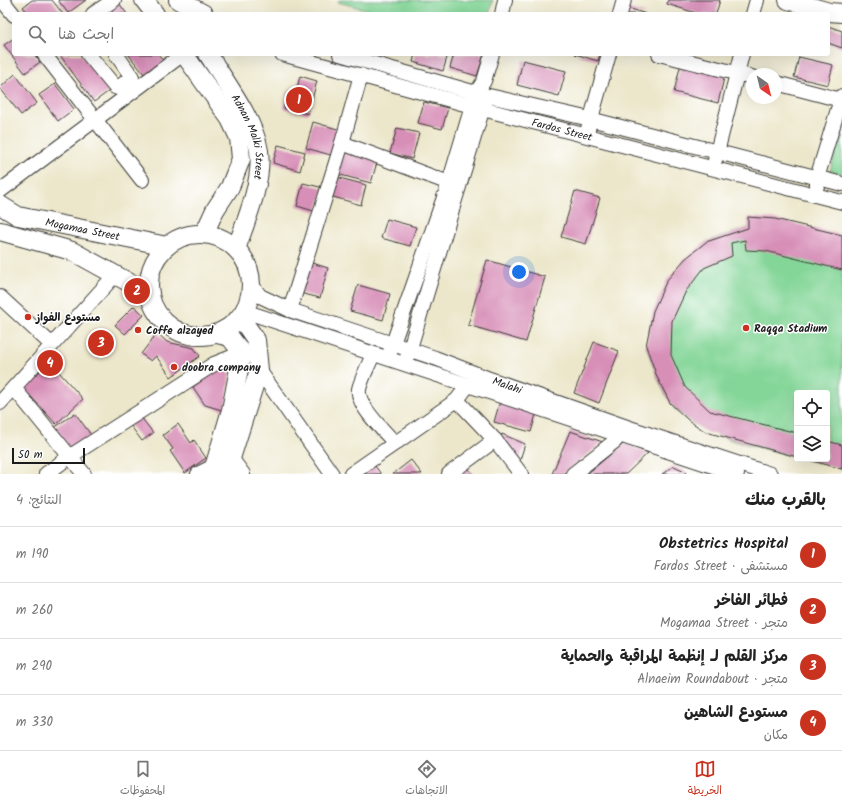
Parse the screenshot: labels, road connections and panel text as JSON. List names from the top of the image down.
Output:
{
  "streets": {
    "main road": ["Adnan Malki Street", "Mogamaa Street"],
    "street": ["Fardos Street", "Malahi"]
  },
  "crossings": [
    ["Adnan Malki Street", "Mogamaa Street"],
    ["Adnan Malki Street", "Malahi"],
    ["Mogamaa Street", "Malahi"]
  ],
  "places": [
    "مستودع الفواز",
    "Raqqa Stadium",
    "Coffe alzayed",
    "doobra company"
  ],
  "scale_bar": "50 m",
  "north": "bottom right",
  "page": {
    "search": "ابحث هنا",
    "pins": [
      "1",
      "2",
      "3",
      "4"
    ],
    "scale": "50 m",
    "heading": ["بالقرب منك", "النتائج: 4"],
    "list": [
      {
        "mark": "1",
        "name": "Obstetrics Hospital",
        "note": "مستشفى · Fardos Street",
        "value": "190 m"
      },
      {
        "mark": "2",
        "name": "فطائر الفاخر",
        "note": "متجر · Mogamaa Street",
        "value": "260 m"
      },
      {
        "mark": "3",
        "name": "مركز القلم لـ إنظمة المراقبة والحماية",
        "note": "متجر · Alnaeim Roundabout",
        "value": "290 m"
      },
      {
        "mark": "4",
        "name": "مستودع الشاهين",
        "note": "مكان",
        "value": "330 m"
      }
    ],
    "nav": ["الخريطة", "الاتجاهات", "المحفوظات"]
  }
}
